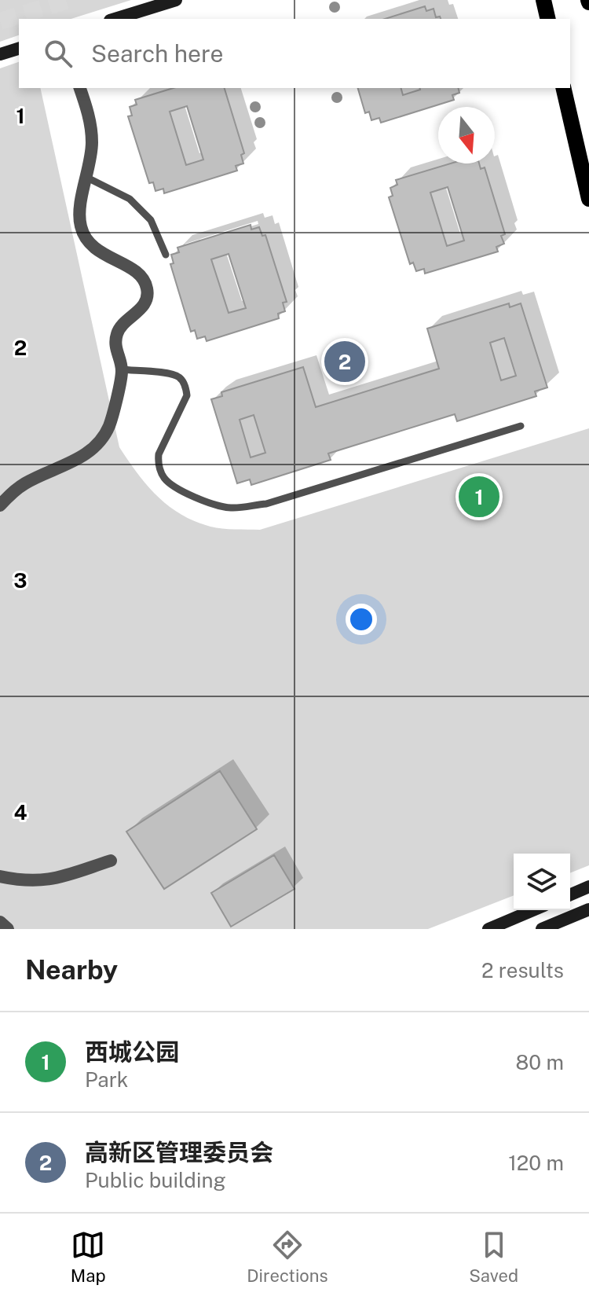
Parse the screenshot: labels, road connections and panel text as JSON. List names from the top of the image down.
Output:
{
  "north": "bottom",
  "page": {
    "search": "Search here",
    "pins": ["2", "1"],
    "heading": ["Nearby", "2 results"],
    "list": [
      {
        "mark": "1",
        "name": "西城公园",
        "note": "Park",
        "value": "80 m"
      },
      {
        "mark": "2",
        "name": "高新区管理委员会",
        "note": "Public building",
        "value": "120 m"
      }
    ],
    "nav": ["Map", "Directions", "Saved"]
  },
  "grid": {
    "rows": [
      "1",
      "2",
      "3",
      "4"
    ]
  }
}
